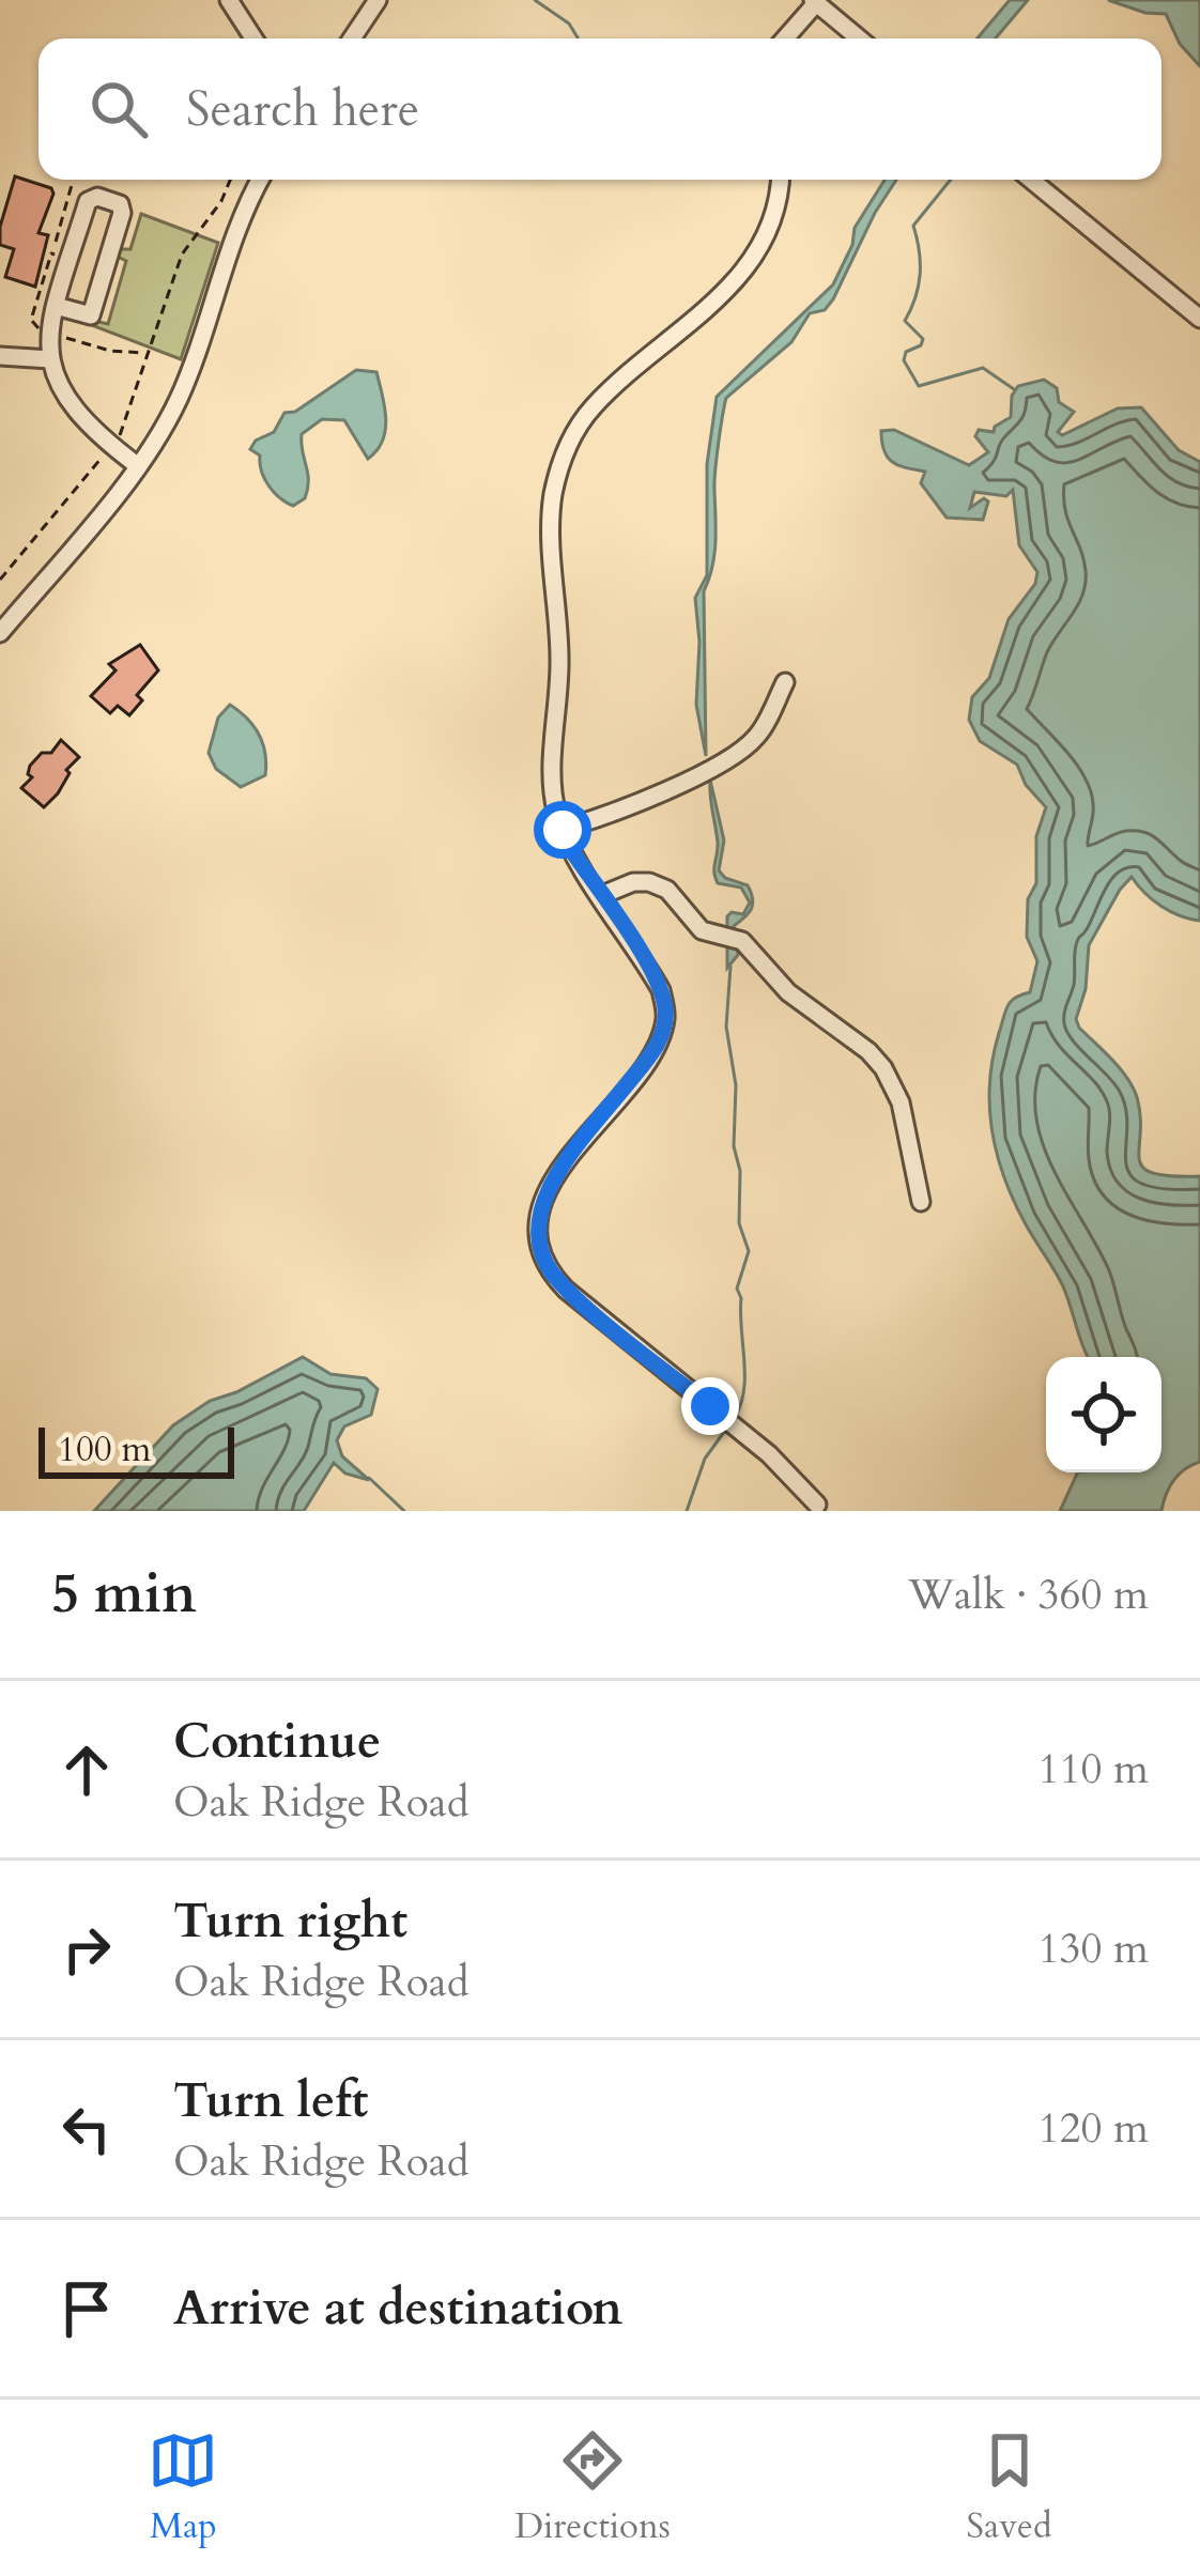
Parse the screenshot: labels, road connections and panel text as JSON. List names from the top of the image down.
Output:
{
  "scale_bar": "100 m",
  "page": {
    "search": "Search here",
    "scale": "100 m",
    "heading": ["5 min", "Walk · 360 m"],
    "list": [
      ["Continue", "Oak Ridge Road", "110 m"],
      ["Turn right", "Oak Ridge Road", "130 m"],
      ["Turn left", "Oak Ridge Road", "120 m"],
      "Arrive at destination"
    ],
    "nav": ["Map", "Directions", "Saved"]
  }
}
